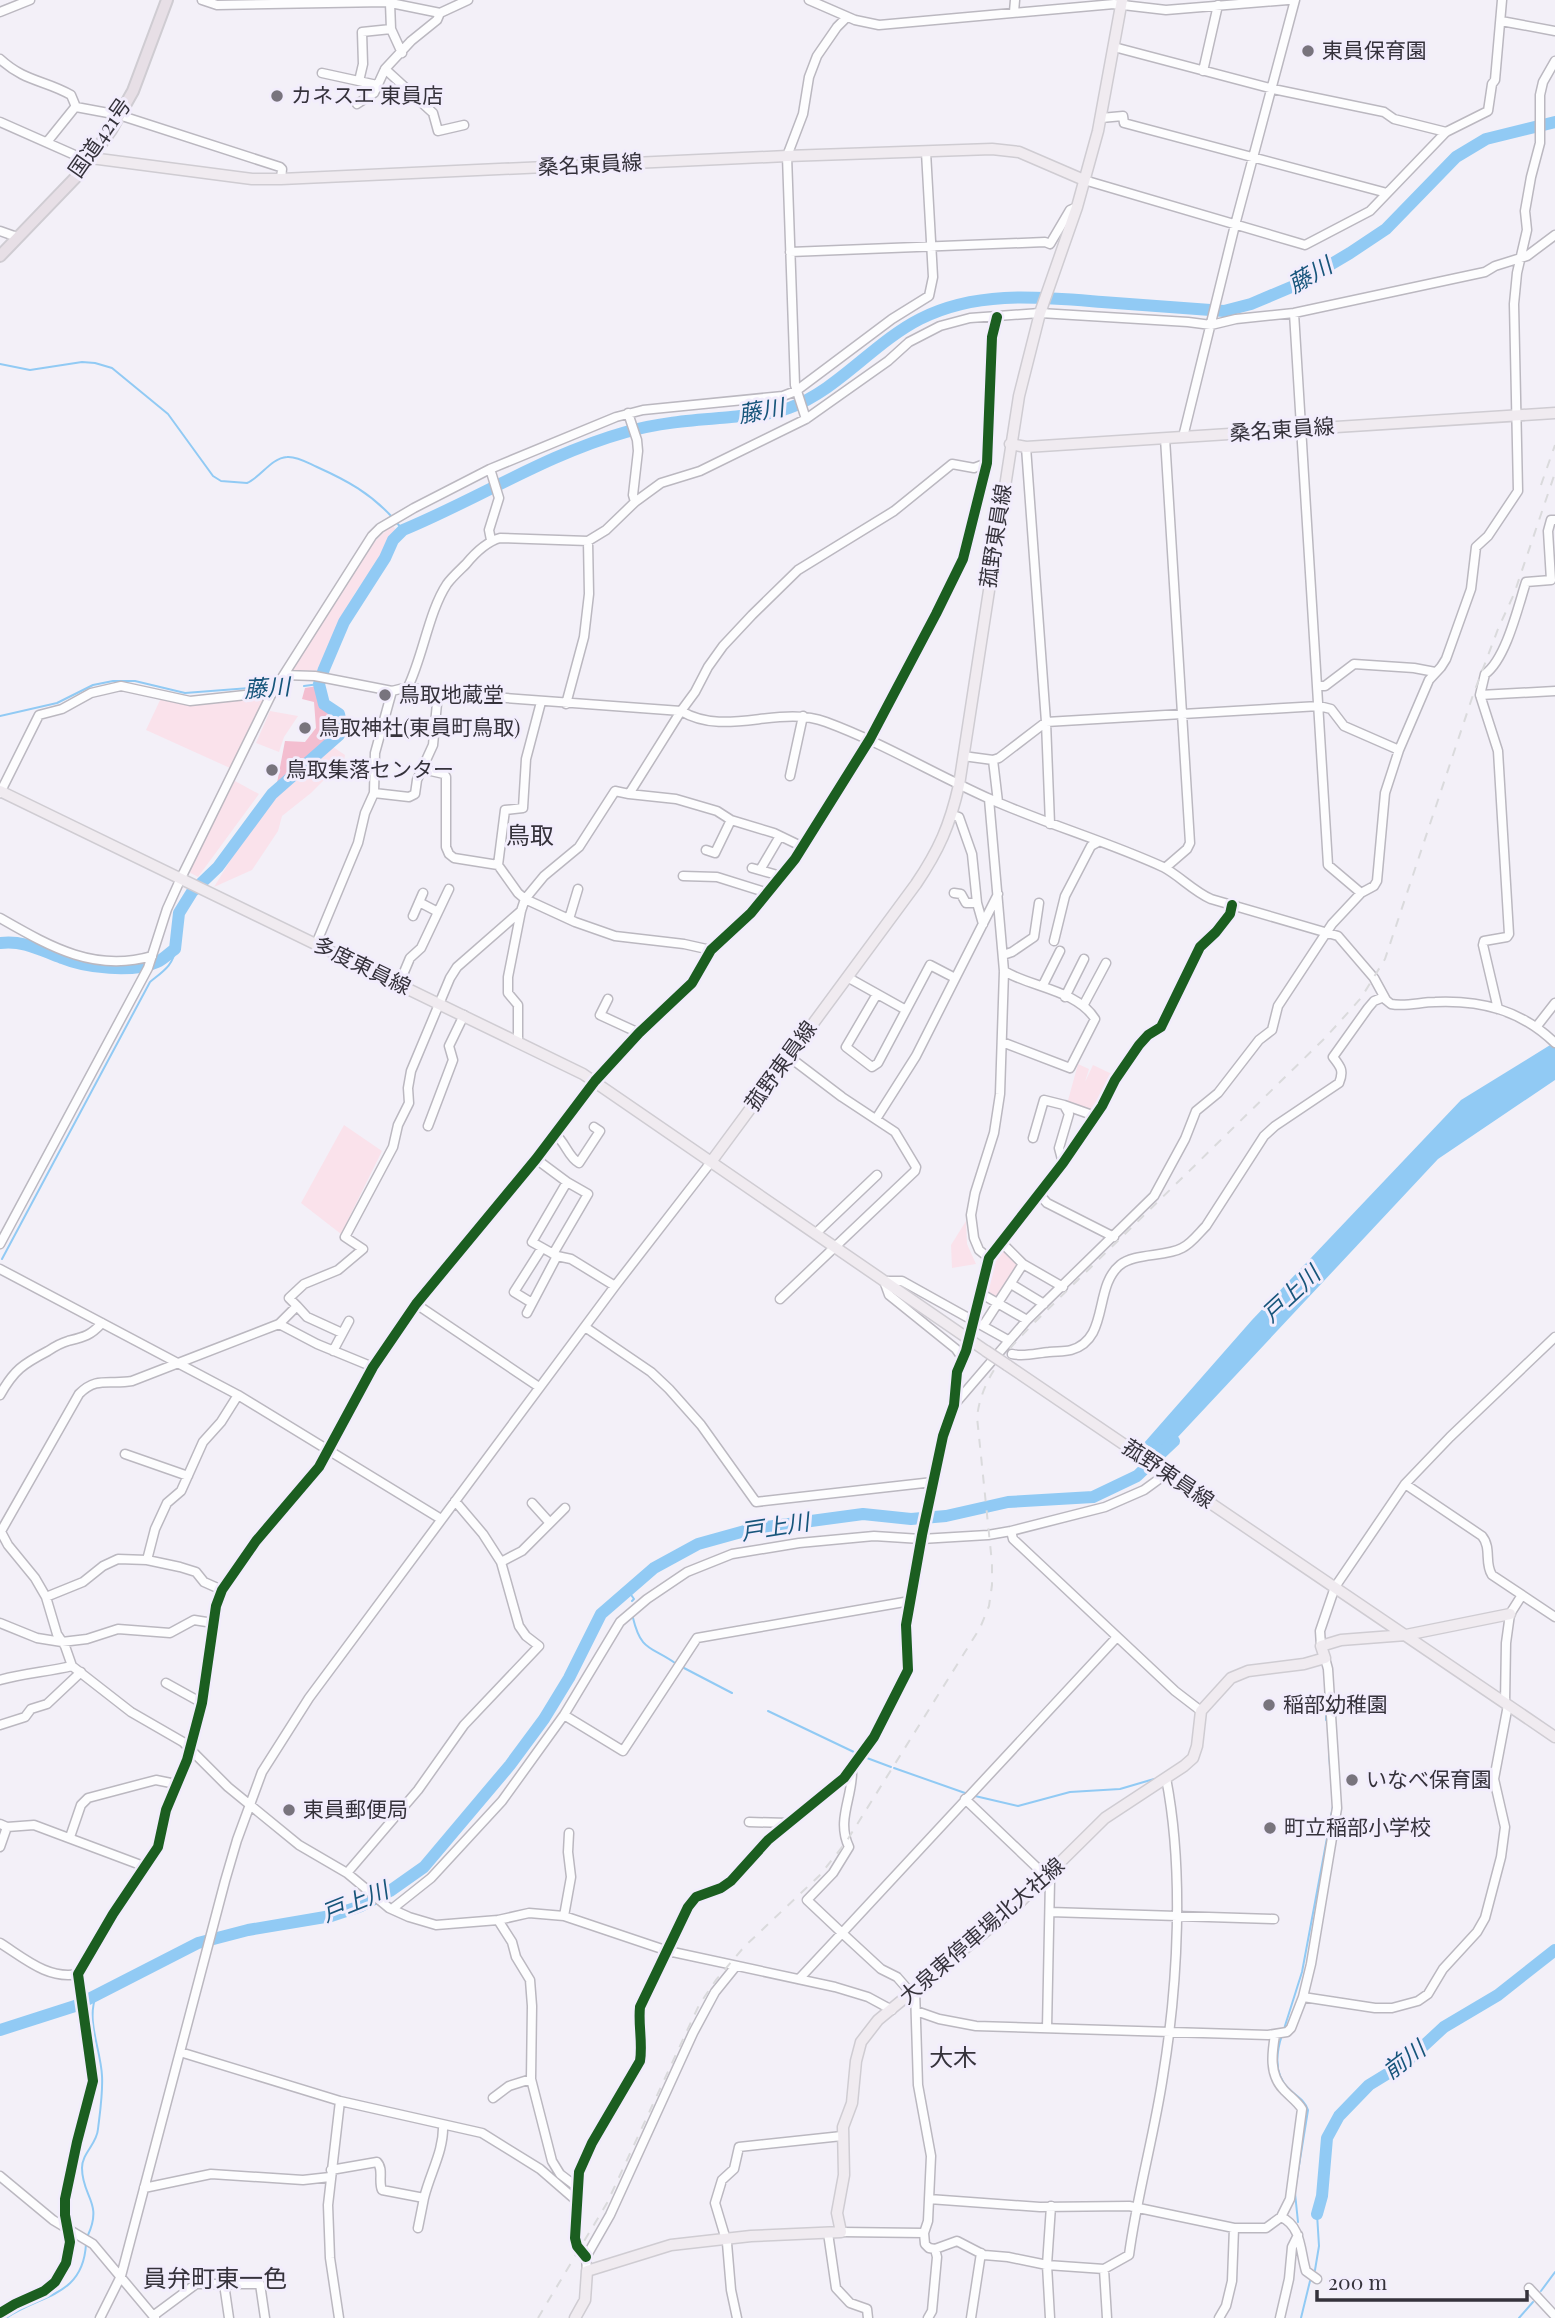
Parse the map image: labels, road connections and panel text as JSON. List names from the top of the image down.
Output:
{
  "streets": {
    "highway": ["国道421号"],
    "main road": [
      "桑名東員線",
      "菰野東員線",
      "多度東員線",
      "大泉東停車場北大社線"
    ]
  },
  "crossings": [
    ["国道421号", "桑名東員線"],
    ["桑名東員線", "菰野東員線"],
    ["菰野東員線", "多度東員線"]
  ],
  "districts": ["鳥取", "大木", "員弁町東一色"],
  "water": ["藤川", "戸上川", "前川"],
  "places": [
    "東員保育園",
    "カネスエ 東員店",
    "鳥取地蔵堂",
    "鳥取神社(東員町鳥取)",
    "鳥取集落センター",
    "稲部幼稚園",
    "いなべ保育園",
    "東員郵便局",
    "町立稲部小学校"
  ],
  "scale_bar": "200 m"
}
